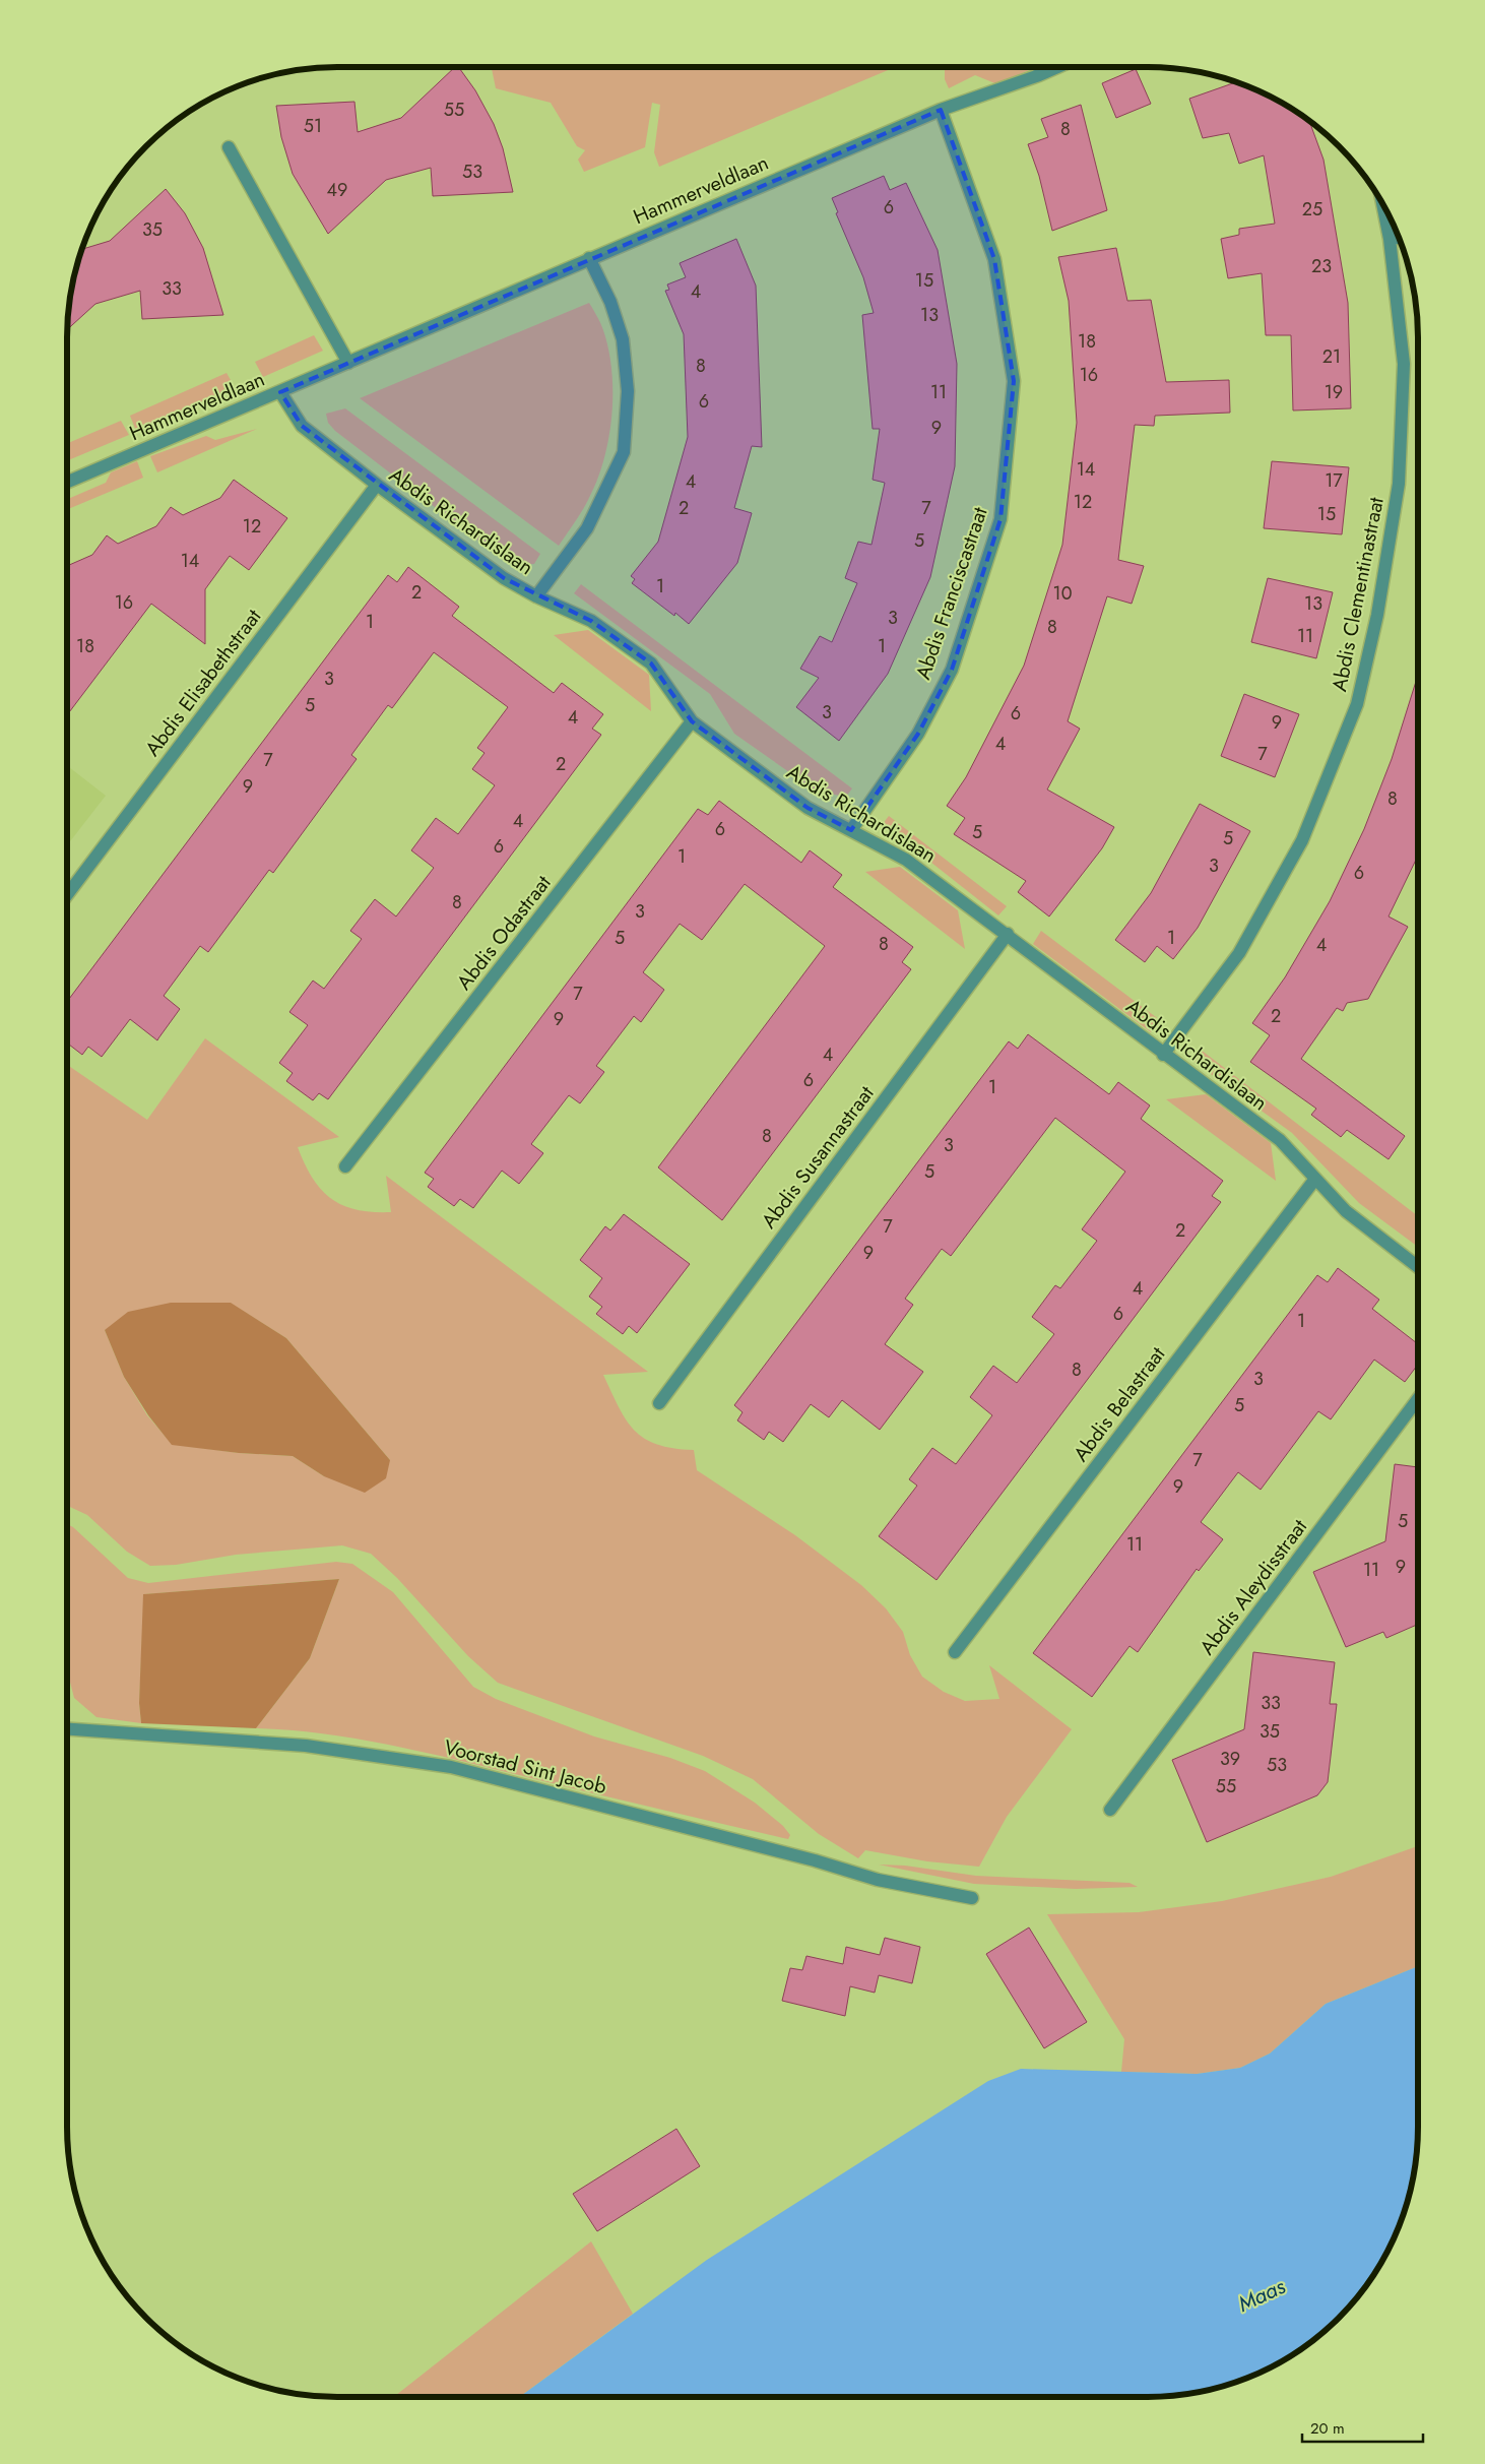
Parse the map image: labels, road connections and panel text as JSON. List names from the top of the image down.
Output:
{
  "streets": {
    "street": [
      "Hammerveldlaan",
      "Abdis Richardislaan",
      "Abdis Franciscastraat",
      "Abdis Clementinastraat",
      "Abdis Elisabethstraat",
      "Abdis Odastraat",
      "Abdis Susannastraat",
      "Abdis Belastraat",
      "Abdis Aleydisstraat",
      "Voorstad Sint Jacob"
    ]
  },
  "crossings": [
    ["Hammerveldlaan", "Abdis Richardislaan"],
    ["Hammerveldlaan", "Abdis Franciscastraat"],
    ["Abdis Richardislaan", "Abdis Franciscastraat"],
    ["Abdis Richardislaan", "Abdis Clementinastraat"],
    ["Abdis Richardislaan", "Abdis Elisabethstraat"],
    ["Abdis Richardislaan", "Abdis Odastraat"],
    ["Abdis Richardislaan", "Abdis Susannastraat"],
    ["Abdis Richardislaan", "Abdis Belastraat"]
  ],
  "water": ["Maas"],
  "house_numbers": [
    "55",
    "51",
    "8",
    "53",
    "49",
    "6",
    "25",
    "35",
    "23",
    "15",
    "33",
    "4",
    "13",
    "18",
    "21",
    "8",
    "16",
    "11",
    "19",
    "6",
    "9",
    "14",
    "17",
    "4",
    "12",
    "2",
    "7",
    "15",
    "12",
    "5",
    "14",
    "1",
    "2",
    "10",
    "16",
    "13",
    "3",
    "1",
    "8",
    "11",
    "18",
    "1",
    "3",
    "5",
    "3",
    "6",
    "4",
    "9",
    "4",
    "7",
    "7",
    "2",
    "9",
    "8",
    "4",
    "6",
    "5",
    "5",
    "6",
    "1",
    "3",
    "6",
    "8",
    "3",
    "5",
    "1",
    "8",
    "4",
    "7",
    "2",
    "9",
    "4",
    "6",
    "1",
    "8",
    "3",
    "5",
    "7",
    "2",
    "9",
    "4",
    "6",
    "1",
    "8",
    "3",
    "5",
    "7",
    "9",
    "5",
    "11",
    "9",
    "11",
    "33",
    "35",
    "39",
    "53",
    "55"
  ],
  "scale_bar": "20 m"
}
